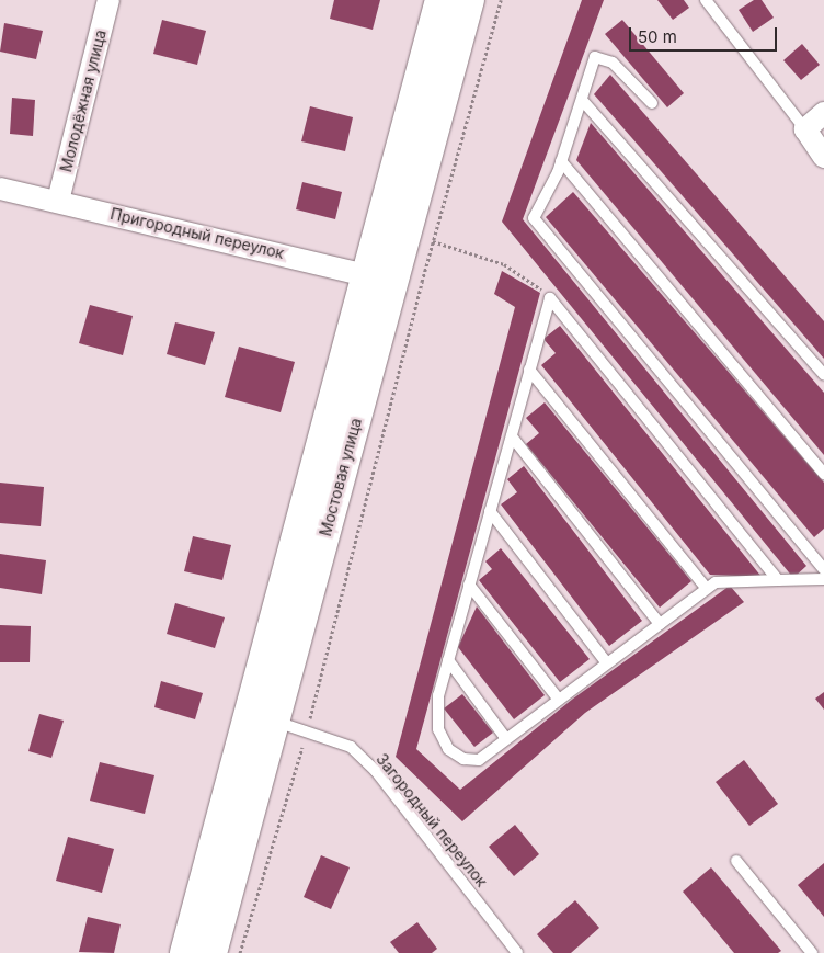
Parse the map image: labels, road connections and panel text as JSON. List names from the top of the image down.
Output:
{
  "streets": {
    "main road": ["Мостовая улица"],
    "street": ["Молодёжная улица", "Пригородный переулок"],
    "lane": ["Загородный переулок"]
  },
  "crossings": [
    ["Молодёжная улица", "Пригородный переулок"],
    ["Пригородный переулок", "Мостовая улица"],
    ["Мостовая улица", "Загородный переулок"]
  ],
  "scale_bar": "50 m"
}
